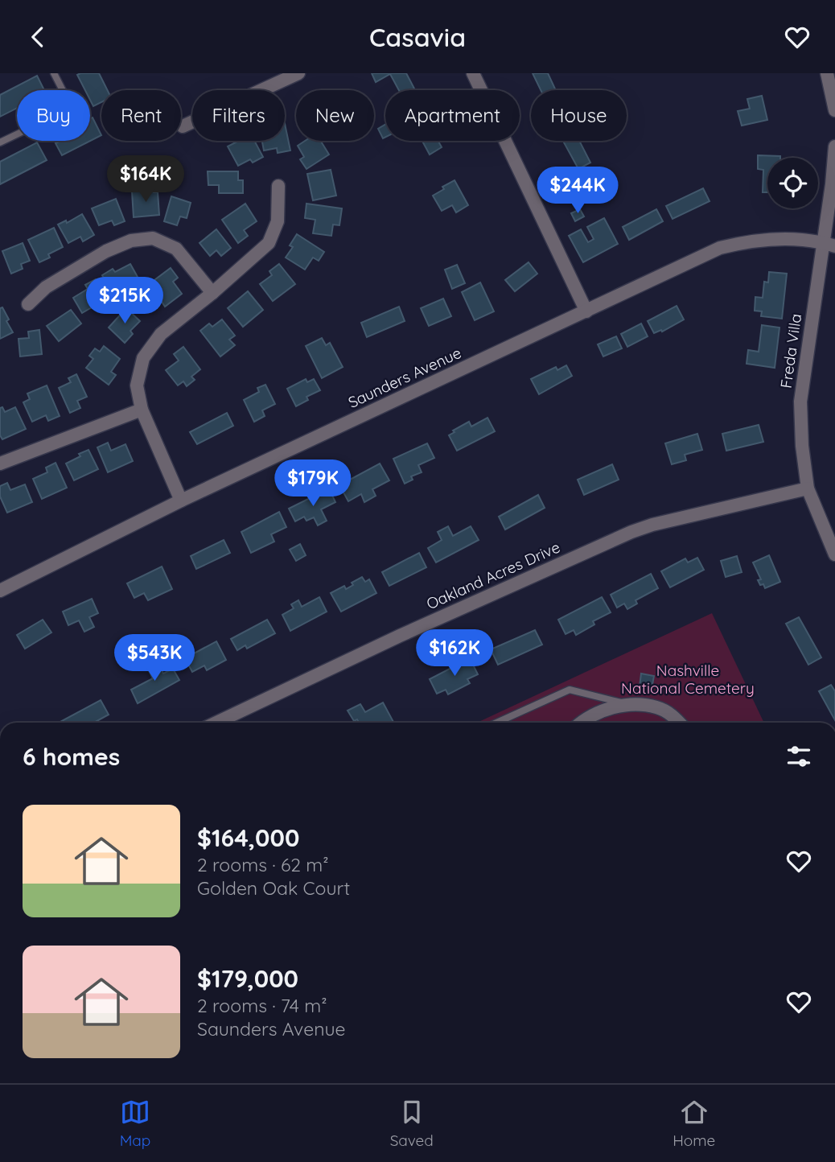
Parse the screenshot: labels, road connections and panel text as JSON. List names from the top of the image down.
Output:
{
  "streets": {
    "street": ["Freda Villa", "Saunders Avenue", "Oakland Acres Drive"]
  },
  "crossings": [
    ["Freda Villa", "Saunders Avenue"],
    ["Freda Villa", "Oakland Acres Drive"]
  ],
  "parks": ["Nashville National Cemetery"],
  "page": {
    "header": "Casavia",
    "chip": [
      "Buy",
      "Rent",
      "Filters",
      "New",
      "Apartment",
      "House"
    ],
    "price": [
      "$164K",
      "$244K",
      "$215K",
      "$179K",
      "$162K",
      "$543K"
    ],
    "heading": "6 homes",
    "list": [
      {
        "name": "$164,000",
        "note": "2 rooms · 62 m² · Golden Oak Court"
      },
      {
        "name": "$179,000",
        "note": "2 rooms · 74 m² · Saunders Avenue"
      }
    ],
    "tabs": ["Map", "Saved", "Home"]
  }
}
